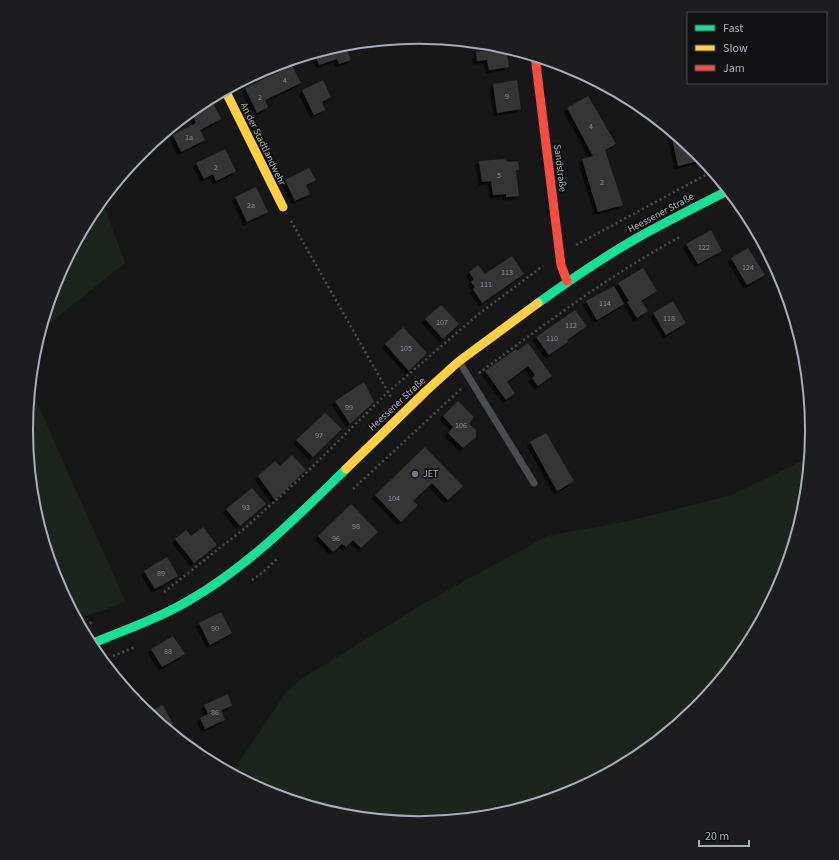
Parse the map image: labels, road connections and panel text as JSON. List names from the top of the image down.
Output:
{
  "streets": {
    "main road": ["An der Stadtlandwehr", "Sandstraße", "Heessener Straße"]
  },
  "crossings": [
    ["Sandstraße", "Heessener Straße"]
  ],
  "places": ["JET"],
  "house_numbers": [
    "4",
    "9",
    "2",
    "4",
    "1a",
    "2",
    "5",
    "2",
    "2a",
    "122",
    "124",
    "113",
    "111",
    "114",
    "118",
    "107",
    "112",
    "110",
    "105",
    "99",
    "106",
    "97",
    "104",
    "93",
    "98",
    "96",
    "89",
    "90",
    "88",
    "86"
  ],
  "legend": ["Fast", "Slow", "Jam"],
  "scale_bar": "20 m"
}
